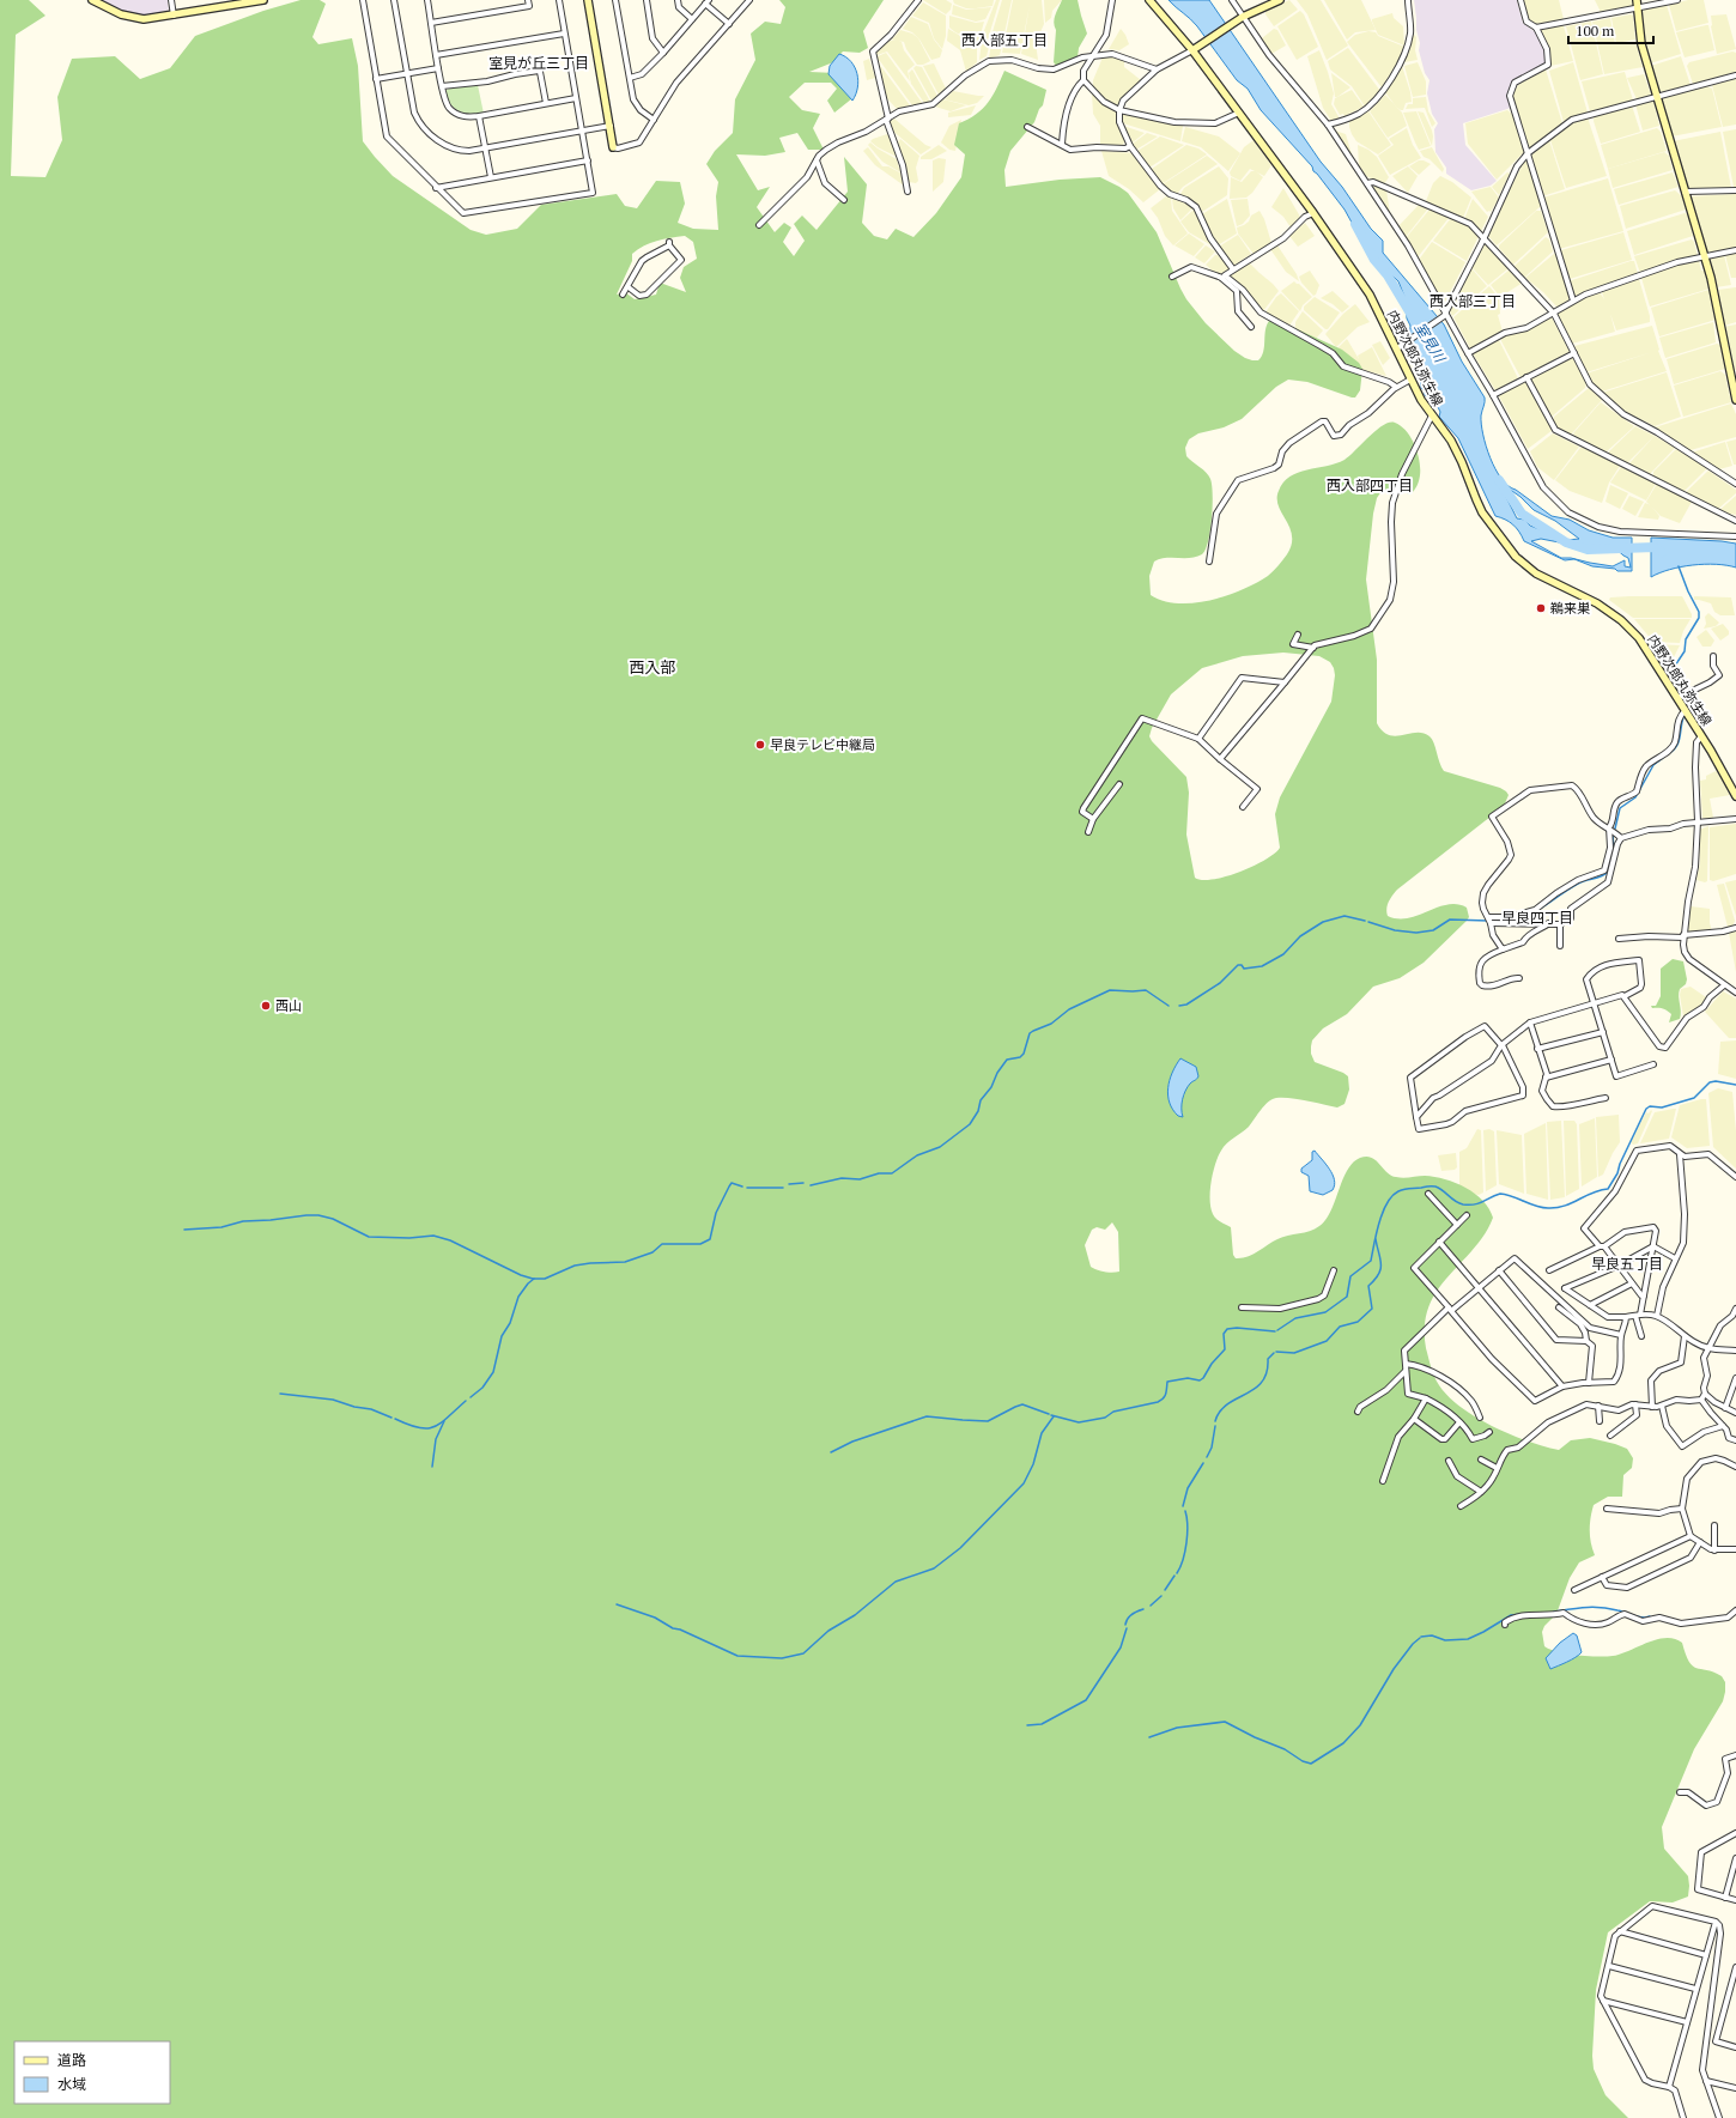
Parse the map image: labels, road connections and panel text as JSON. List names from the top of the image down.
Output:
{
  "streets": {
    "main road": ["内野次郎丸弥生線"]
  },
  "districts": [
    "西入部五丁目",
    "室見が丘三丁目",
    "西入部三丁目",
    "西入部四丁目",
    "西入部",
    "早良四丁目",
    "早良五丁目"
  ],
  "water": ["室見川"],
  "places": ["鵜来巣", "早良テレビ中継局", "西山"],
  "legend": ["道路", "水域"],
  "scale_bar": "100 m"
}
